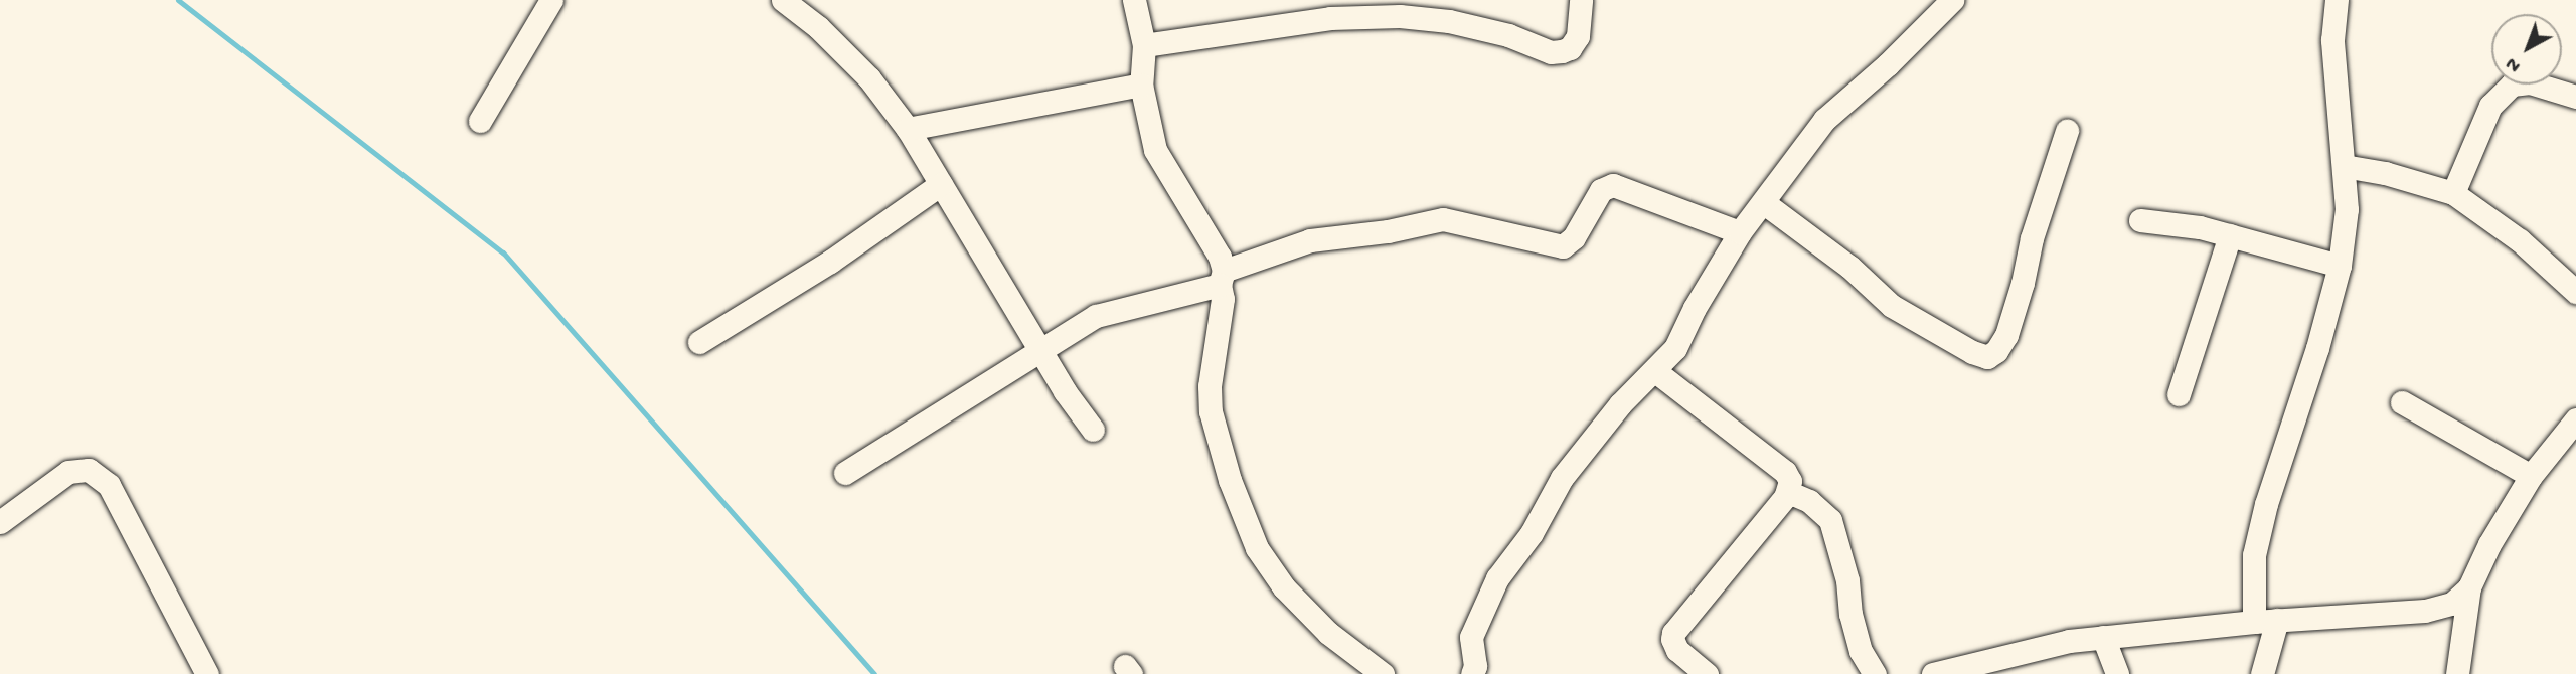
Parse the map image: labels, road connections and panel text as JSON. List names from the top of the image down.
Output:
{
  "north": "bottom left"
}
